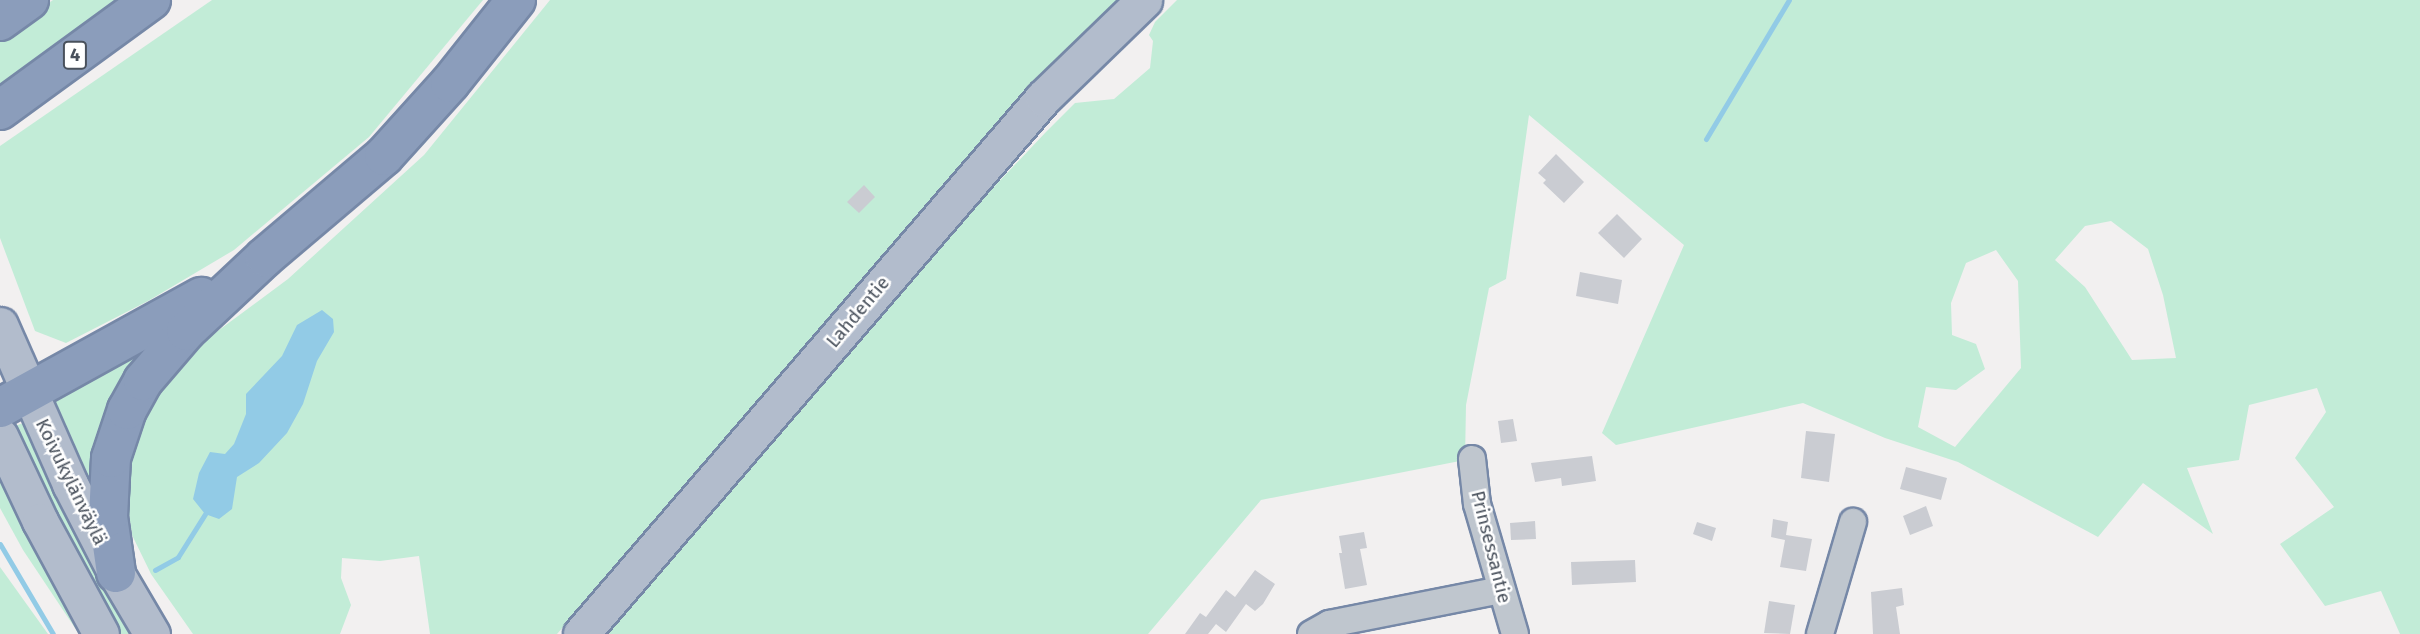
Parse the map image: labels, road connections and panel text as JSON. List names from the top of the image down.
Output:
{
  "streets": {
    "highway": ["4"],
    "main road": ["Lahdentie", "Koivukylänväylä"],
    "street": ["Prinsessantie"]
  }
}
